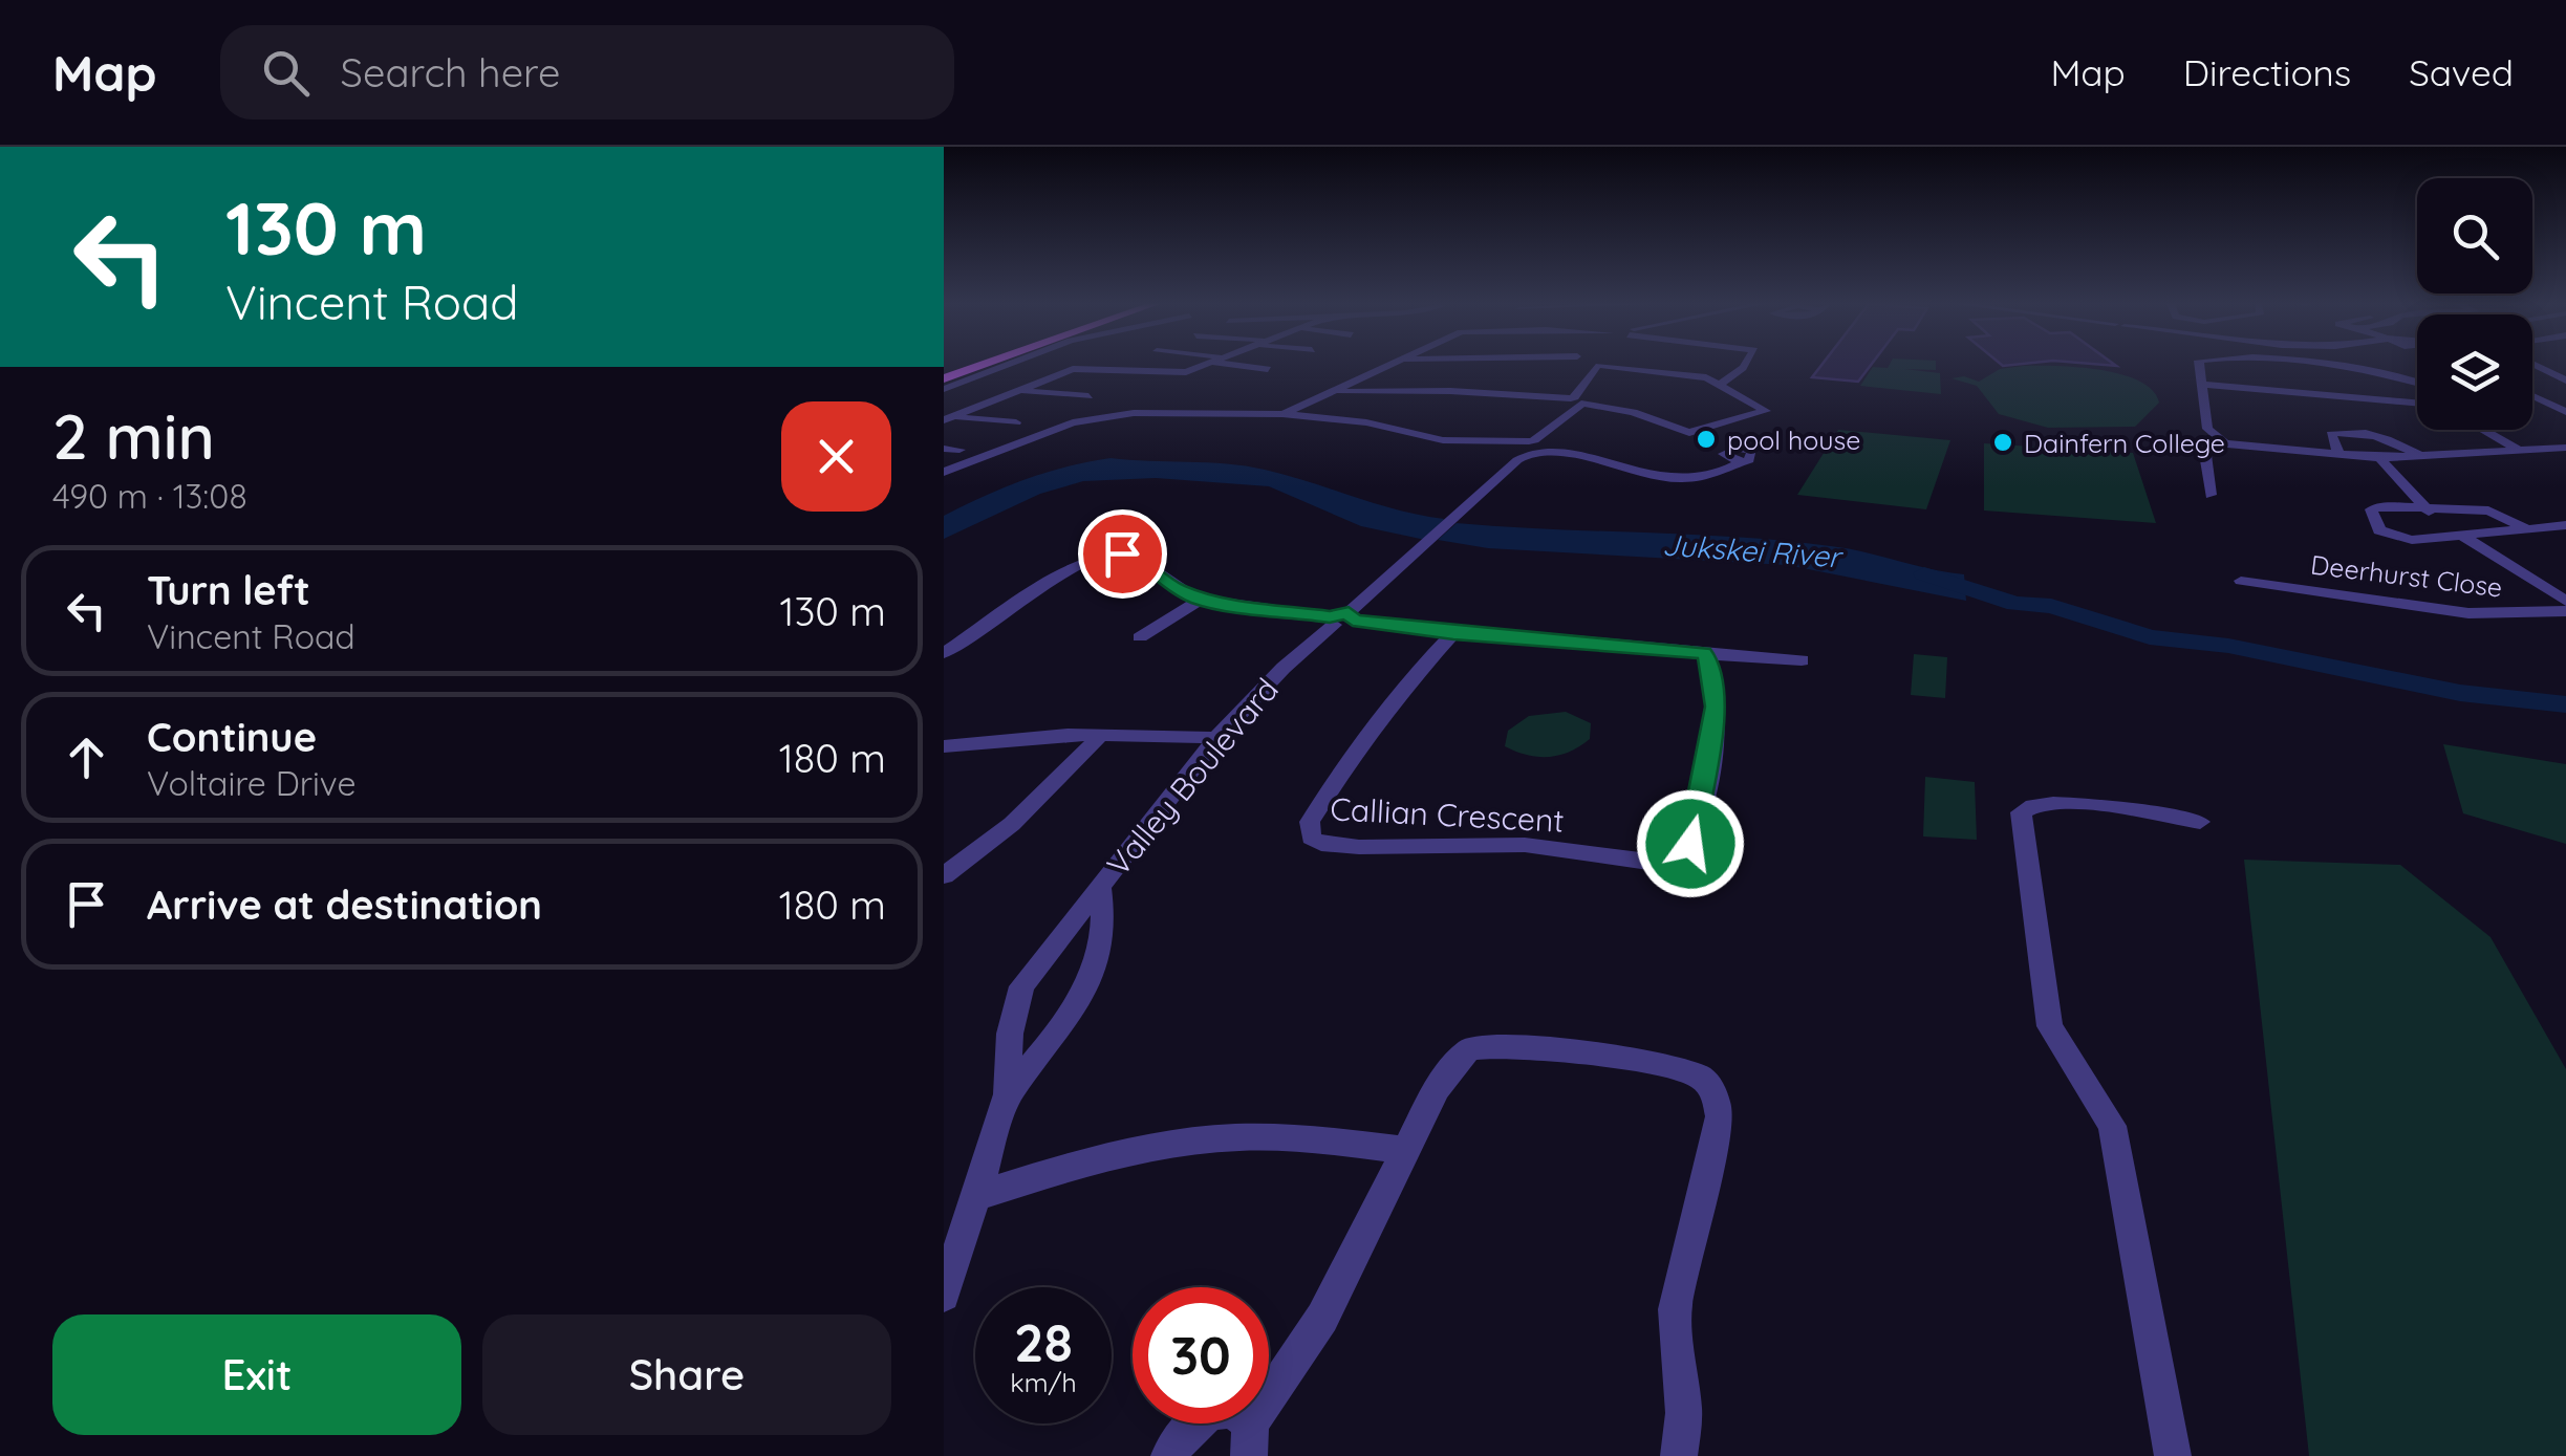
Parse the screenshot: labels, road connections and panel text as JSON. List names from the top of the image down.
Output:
{
  "streets": {
    "street": ["Deerhurst Close", "Valley Boulevard", "Callian Crescent"]
  },
  "water": ["Jukskei River"],
  "places": ["pool house", "Dainfern College"],
  "page": {
    "header": "Map",
    "search": "Search here",
    "nav": ["Map", "Directions", "Saved"],
    "turn": ["130 m", "Vincent Road"],
    "heading": ["2 min", "490 m · 13:08"],
    "list": [
      {
        "name": "Turn left",
        "note": "Vincent Road",
        "value": "130 m"
      },
      {
        "name": "Continue",
        "note": "Voltaire Drive",
        "value": "180 m"
      },
      {
        "name": "Arrive at destination",
        "value": "180 m"
      }
    ],
    "speed": "28 km/h",
    "limit": "30",
    "buttons": ["Exit", "Share"]
  }
}
